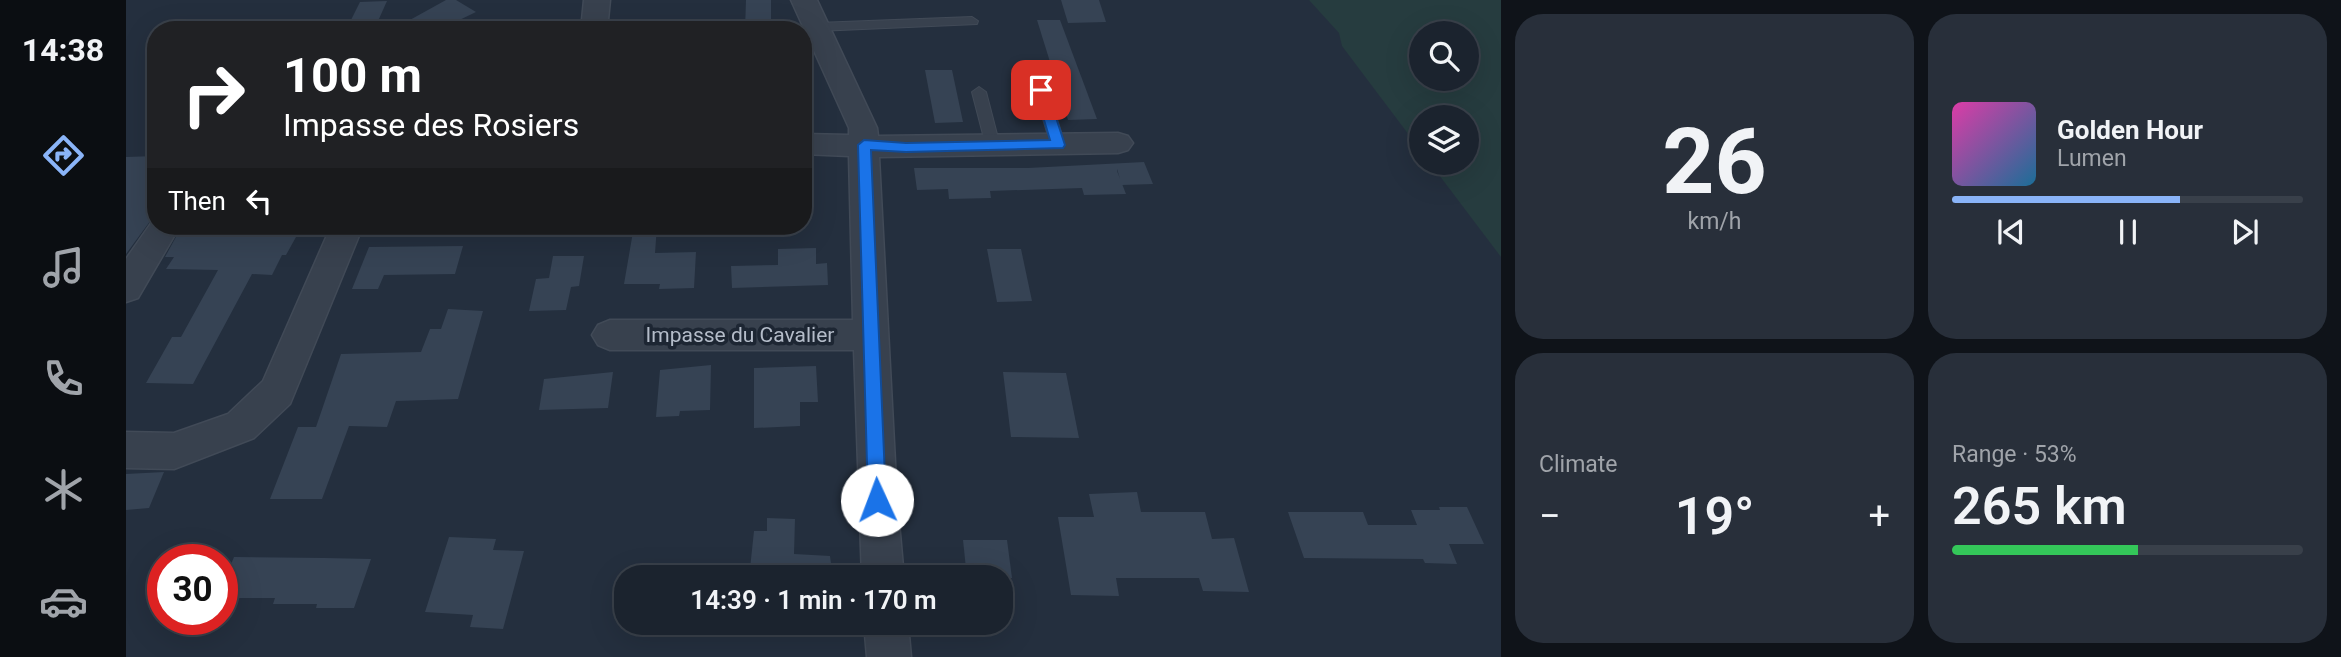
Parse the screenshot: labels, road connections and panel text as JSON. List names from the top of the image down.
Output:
{
  "streets": {
    "street": ["Impasse du Cavalier"]
  },
  "page": {
    "tabs": "14:38",
    "tile": [
      ["26", "km/h"],
      "Climate",
      ["Range · 53%", "265 km"]
    ],
    "turn": ["100 m", "Impasse des Rosiers"],
    "song": ["Golden Hour", "Lumen"],
    "then": "Then",
    "heat": ["−", "19°", "+"],
    "limit": "30",
    "trip": "14:39 · 1 min · 170 m"
  }
}
